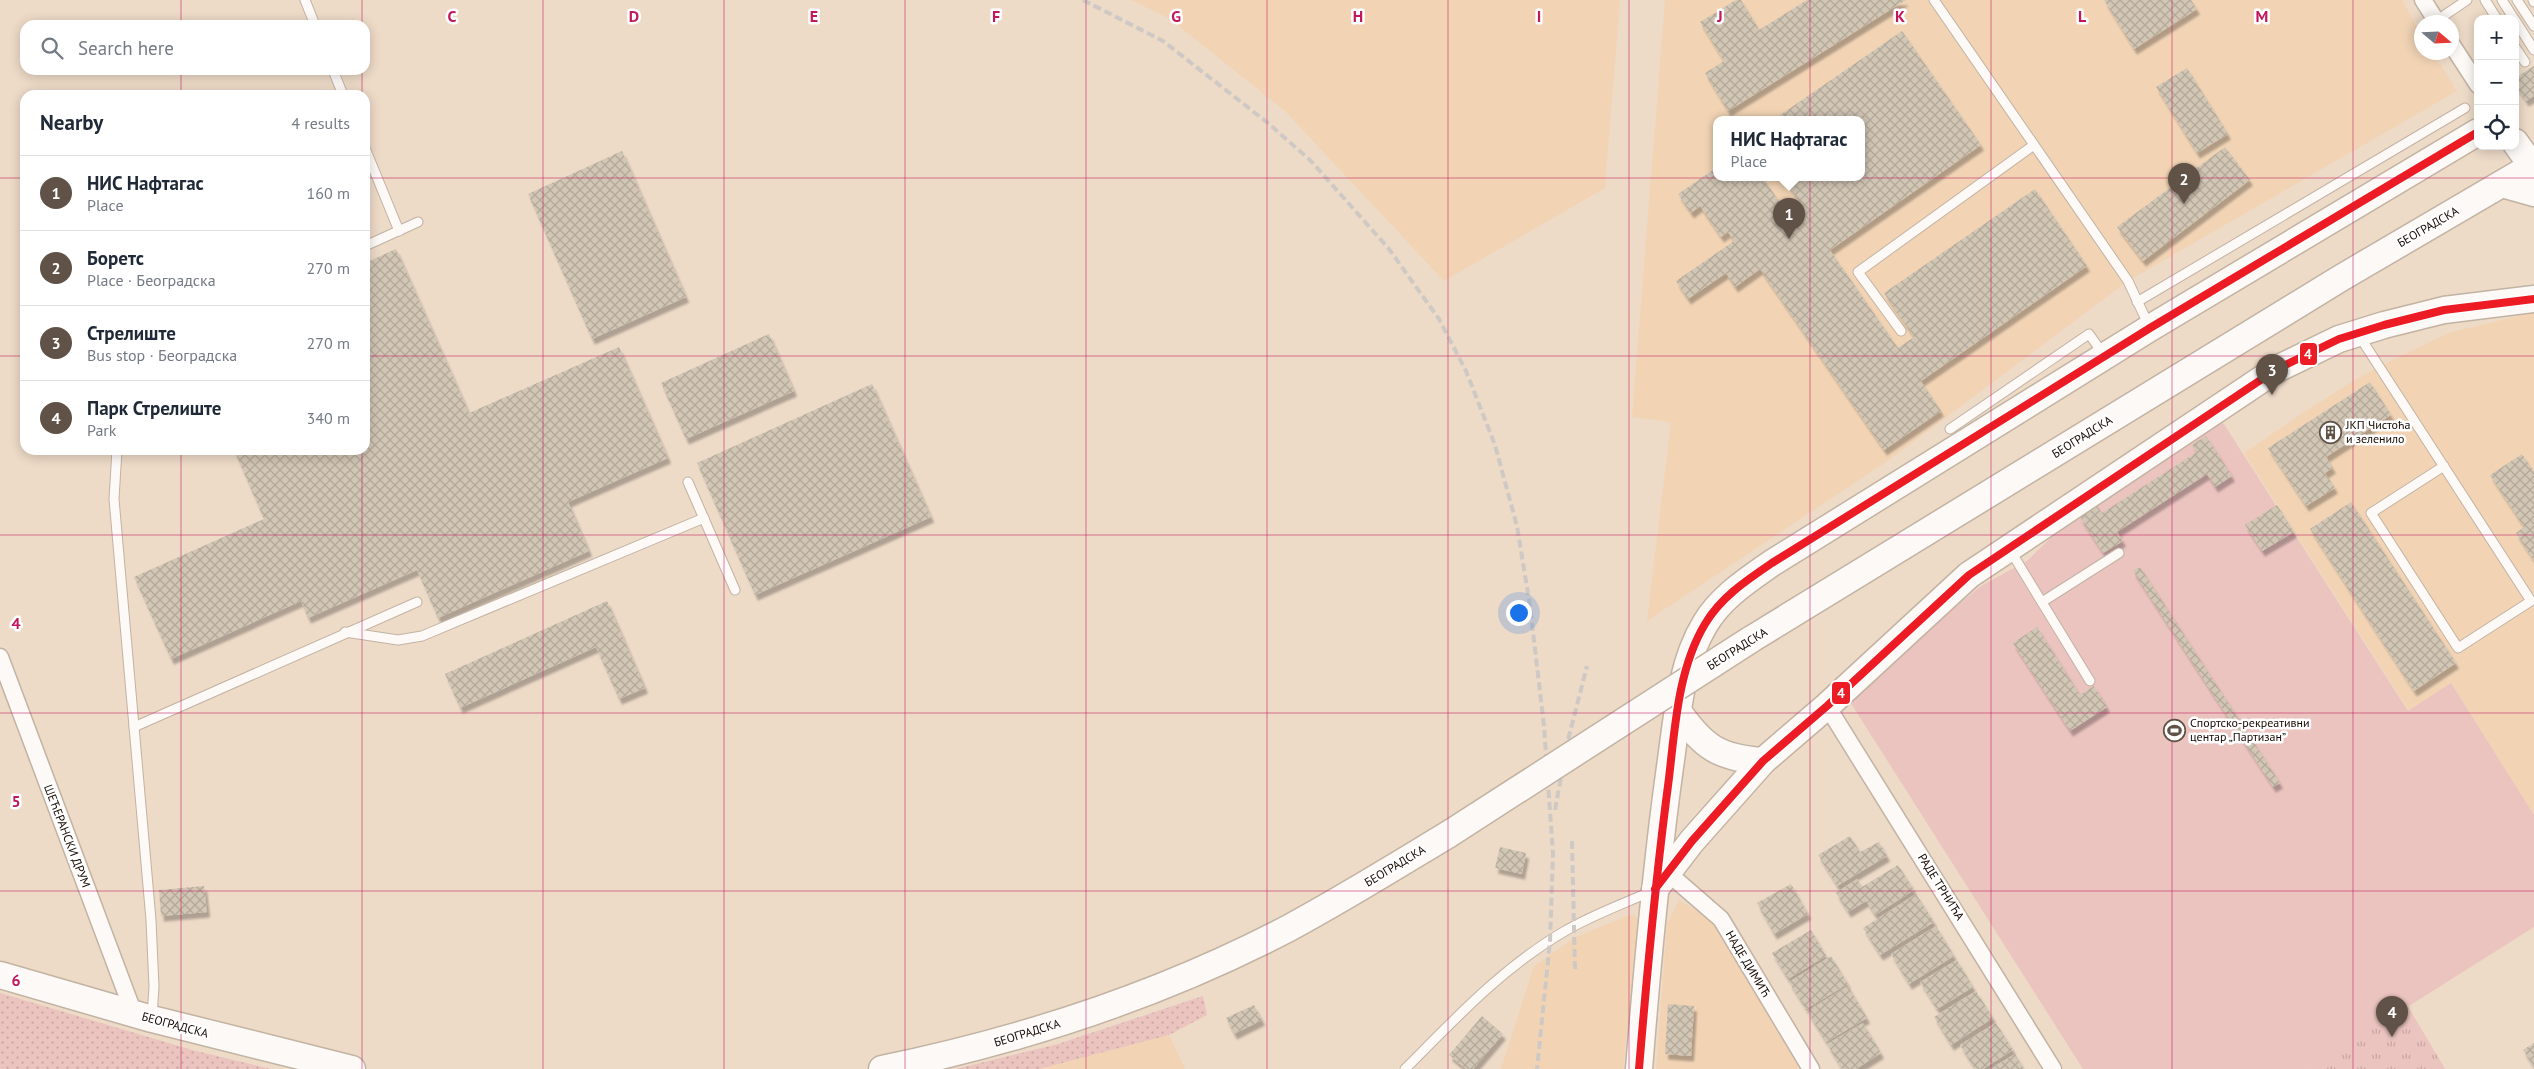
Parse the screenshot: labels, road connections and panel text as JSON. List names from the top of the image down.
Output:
{
  "streets": {
    "main road": ["БЕОГРАДСКА"],
    "street": ["ШЕЋЕРАНСКИ ДРУМ", "РАДЕ ТРНИЋА", "НАДЕ ДИМИЋ"]
  },
  "crossings": [
    ["БЕОГРАДСКА", "ШЕЋЕРАНСКИ ДРУМ"]
  ],
  "places": {
    "building": ["ЈКП Чистоћа и зеленило"],
    "sports": ["Спортско-рекреативни центар „Партизан”"]
  },
  "lines": ["transit line 4"],
  "north": "right",
  "page": {
    "map_buttons": ["+", "−"],
    "search": "Search here",
    "heading": ["Nearby", "4 results"],
    "popup": ["НИС Нафтагас", "Place"],
    "list": [
      {
        "mark": "1",
        "name": "НИС Нафтагас",
        "note": "Place",
        "value": "160 m"
      },
      {
        "mark": "2",
        "name": "Боретс",
        "note": "Place · Београдска",
        "value": "270 m"
      },
      {
        "mark": "3",
        "name": "Стрелиште",
        "note": "Bus stop · Београдска",
        "value": "270 m"
      },
      {
        "mark": "4",
        "name": "Парк Стрелиште",
        "note": "Park",
        "value": "340 m"
      }
    ],
    "pins": [
      "2",
      "1",
      "3",
      "4"
    ]
  },
  "grid": {
    "columns": [
      "C",
      "D",
      "E",
      "F",
      "G",
      "H",
      "I",
      "J",
      "K",
      "L",
      "M"
    ],
    "rows": ["4", "5", "6"]
  }
}
